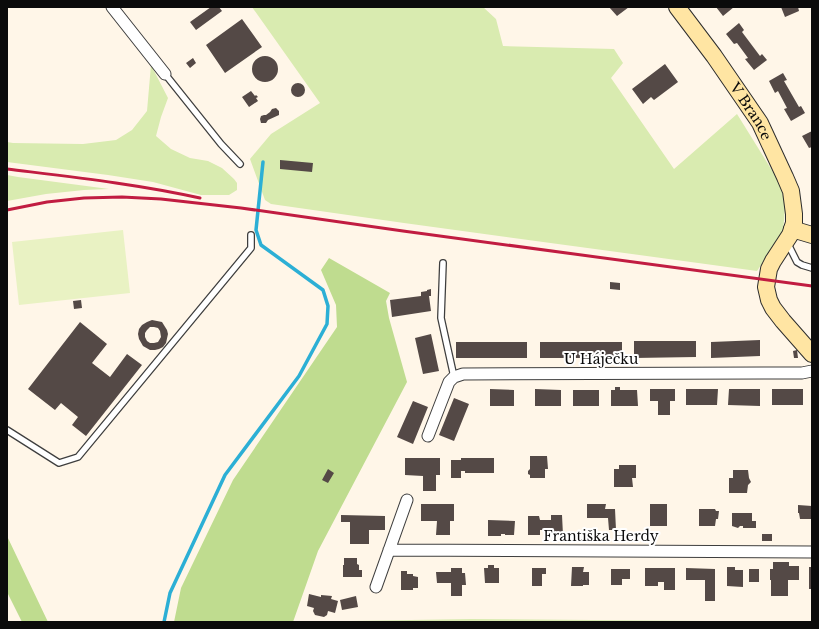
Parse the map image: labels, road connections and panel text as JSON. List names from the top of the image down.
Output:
{
  "streets": {
    "main road": ["V Brance"],
    "street": ["U Háječku", "Františka Herdy"]
  }
}
